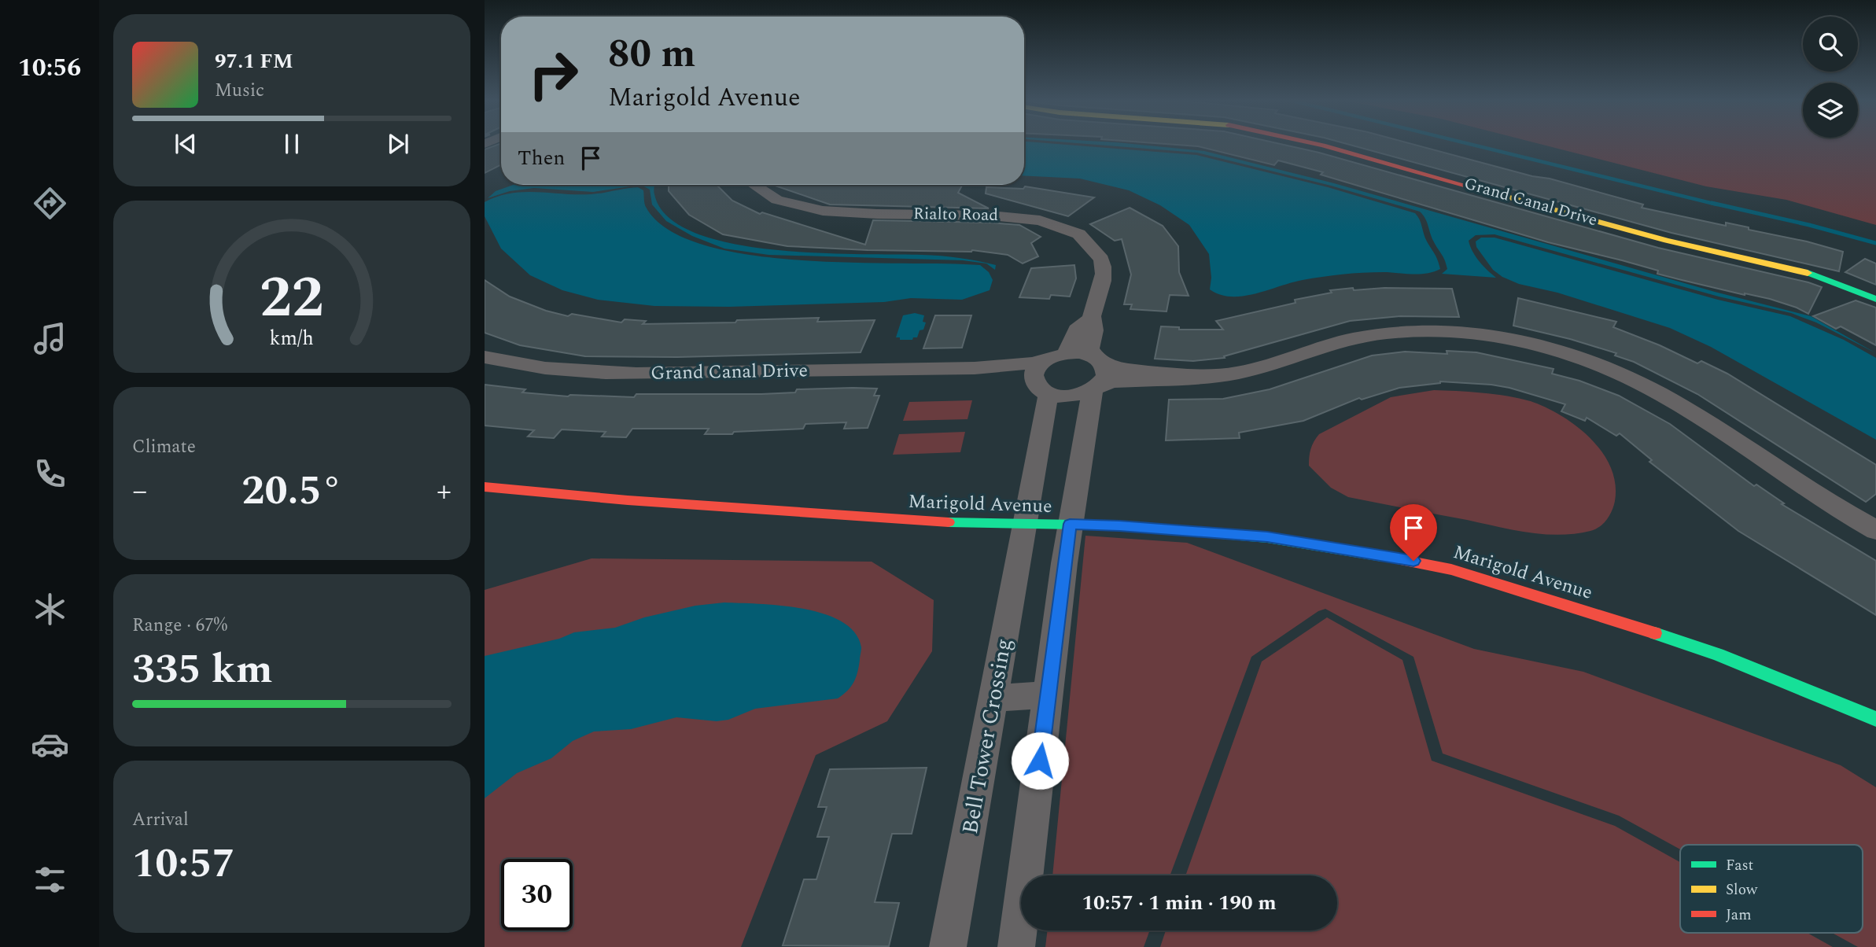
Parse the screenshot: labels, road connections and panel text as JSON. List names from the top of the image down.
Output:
{
  "streets": {
    "street": [
      "Grand Canal Drive",
      "Rialto Road",
      "Marigold Avenue",
      "Bell Tower Crossing"
    ]
  },
  "crossings": [
    ["Grand Canal Drive", "Rialto Road"],
    ["Grand Canal Drive", "Bell Tower Crossing"],
    ["Rialto Road", "Bell Tower Crossing"],
    ["Marigold Avenue", "Bell Tower Crossing"]
  ],
  "legend": ["Fast", "Slow", "Jam"],
  "page": {
    "tabs": "10:56",
    "turn": ["80 m", "Marigold Avenue"],
    "song": ["97.1 FM", "Music"],
    "then": "Then",
    "tile": [
      "Climate",
      ["Range · 67%", "335 km"],
      ["Arrival", "10:57"]
    ],
    "heat": ["−", "20.5°", "+"],
    "limit": "30",
    "trip": "10:57 · 1 min · 190 m",
    "gauge": ["22", "km/h"]
  }
}
